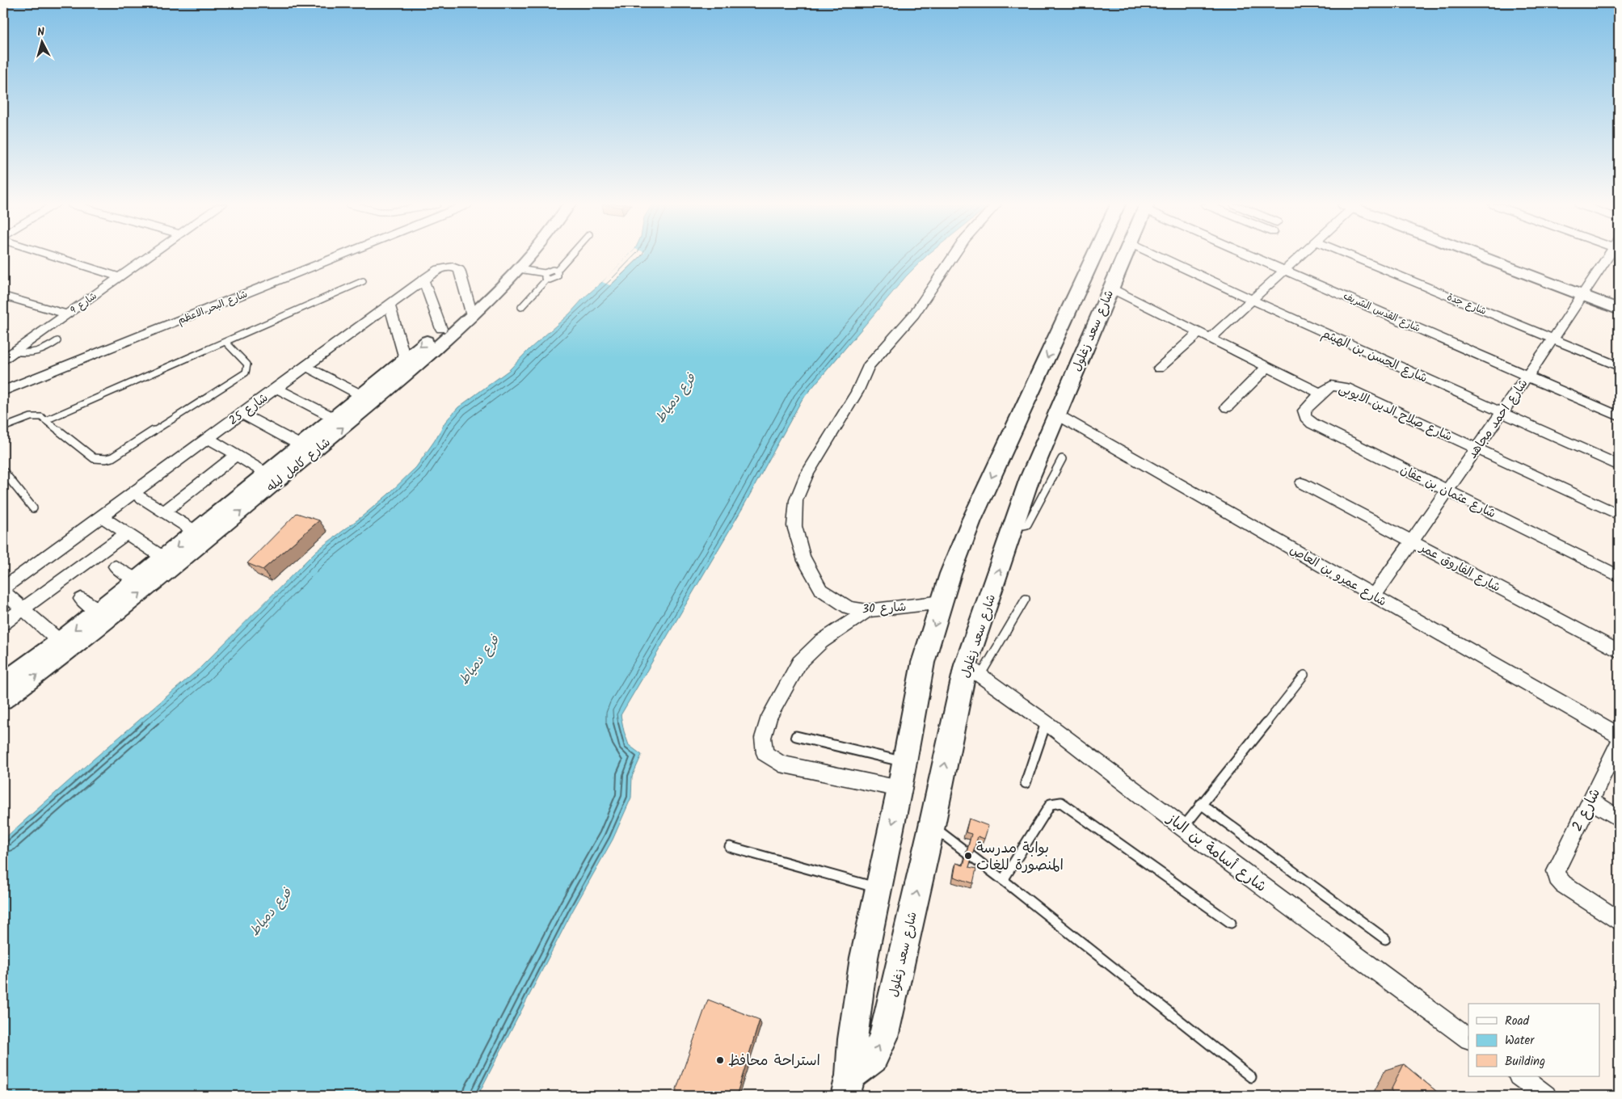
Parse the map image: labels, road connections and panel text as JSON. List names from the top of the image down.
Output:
{
  "streets": {
    "main road": ["شارع سعد زغلول"],
    "street": [
      "شارع 9",
      "شارع جدة",
      "شارع البحر الاعظم",
      "شارع القدس الشريف",
      "شارع الحسن بن الهيثم",
      "شارع 25",
      "شارع صلاح الدين الايوبى",
      "شارع احمد مجاهد",
      "شارع كامل ليله",
      "شارع عثمان بن عفان",
      "شارع الفاروق عمر",
      "شارع عمرو بن العاص",
      "شارع 30",
      "شارع 2",
      "شارع أسامة بن الباز"
    ]
  },
  "crossings": [
    ["شارع جدة", "شارع احمد مجاهد"],
    ["شارع القدس الشريف", "شارع احمد مجاهد"],
    ["شارع سعد زغلول", "شارع صلاح الدين الايوبى"],
    ["شارع سعد زغلول", "شارع عمرو بن العاص"],
    ["شارع سعد زغلول", "شارع 30"],
    ["شارع سعد زغلول", "شارع أسامة بن الباز"],
    ["شارع الحسن بن الهيثم", "شارع احمد مجاهد"],
    ["شارع 25", "شارع كامل ليله"],
    ["شارع صلاح الدين الايوبى", "شارع احمد مجاهد"],
    ["شارع صلاح الدين الايوبى", "شارع عثمان بن عفان"],
    ["شارع احمد مجاهد", "شارع عثمان بن عفان"],
    ["شارع احمد مجاهد", "شارع الفاروق عمر"],
    ["شارع احمد مجاهد", "شارع عمرو بن العاص"]
  ],
  "water": ["فرع دمياط"],
  "places": ["بوابة مدرسة المنصورة للغات", "استراحة محافظ"],
  "legend": ["Road", "Water", "Building"],
  "north": "top"
}
